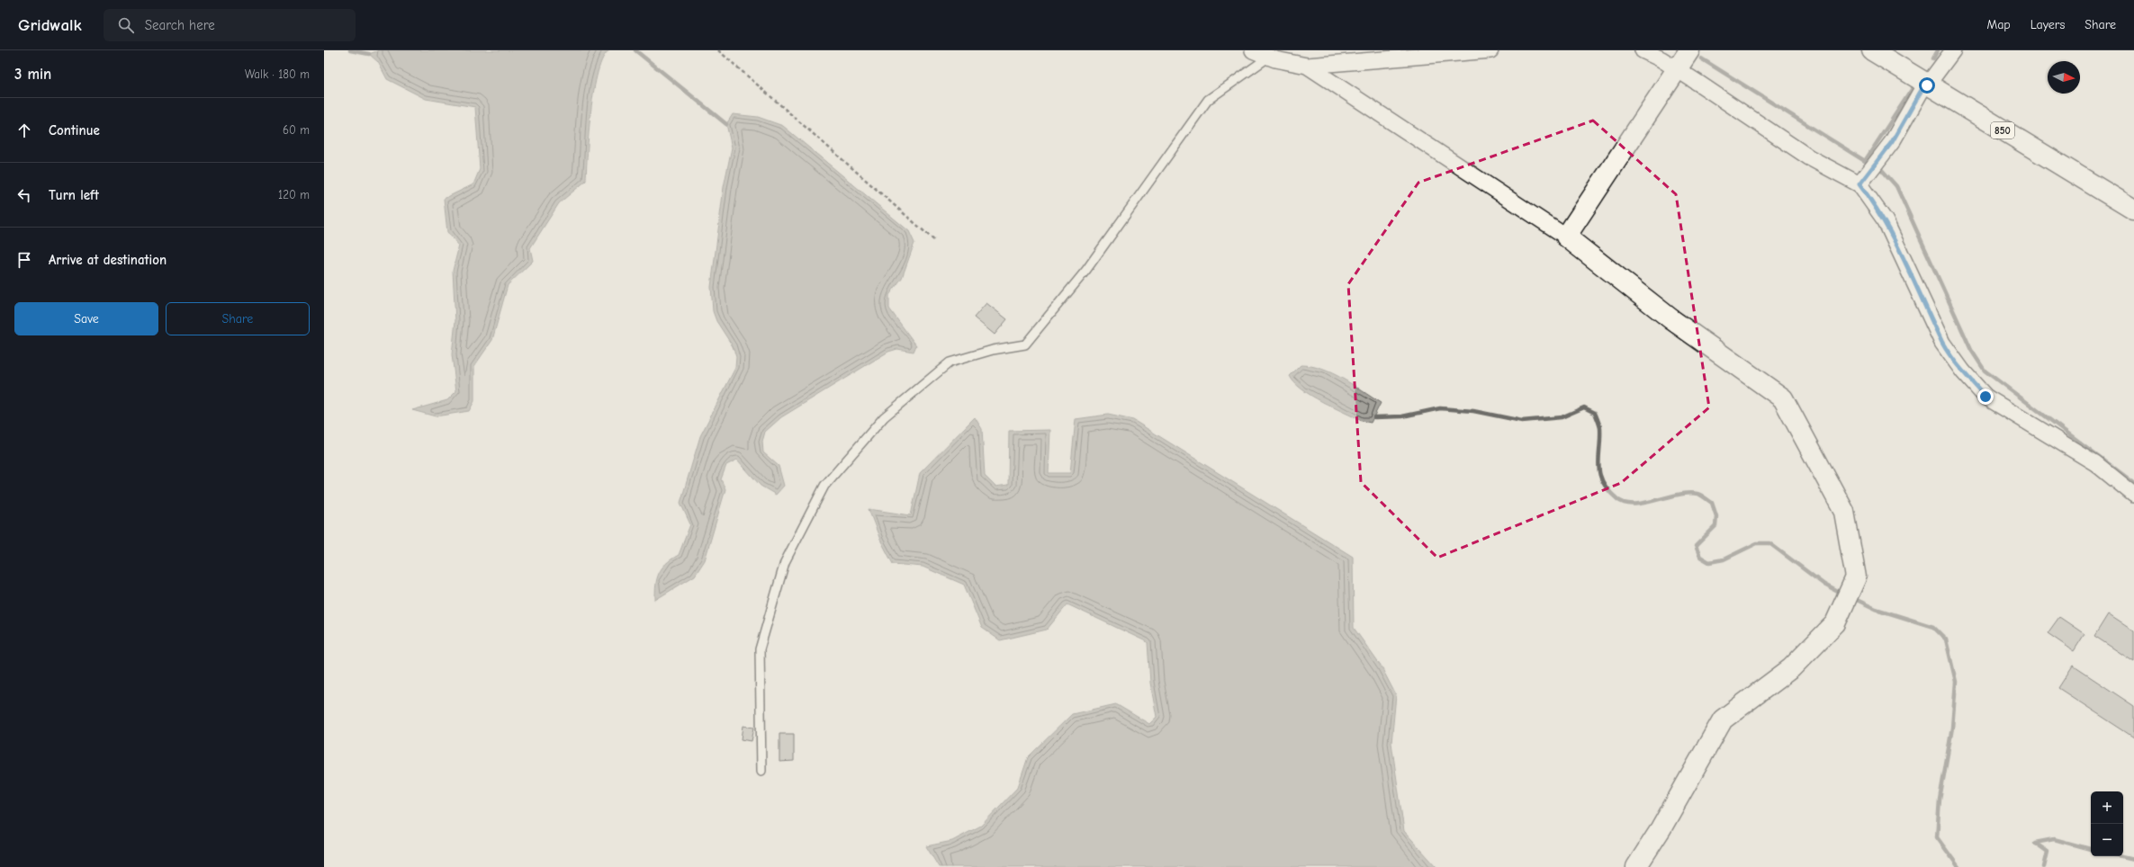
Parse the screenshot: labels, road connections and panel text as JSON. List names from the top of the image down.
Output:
{
  "streets": {
    "street": ["850"]
  },
  "north": "right",
  "page": {
    "header": "Gridwalk",
    "search": "Search here",
    "nav": ["Map", "Layers", "Share"],
    "heading": ["3 min", "Walk · 180 m"],
    "list": [
      ["Continue", "60 m"],
      ["Turn left", "120 m"],
      "Arrive at destination"
    ],
    "buttons": ["Save", "Share"],
    "map_buttons": ["+", "−"]
  }
}
